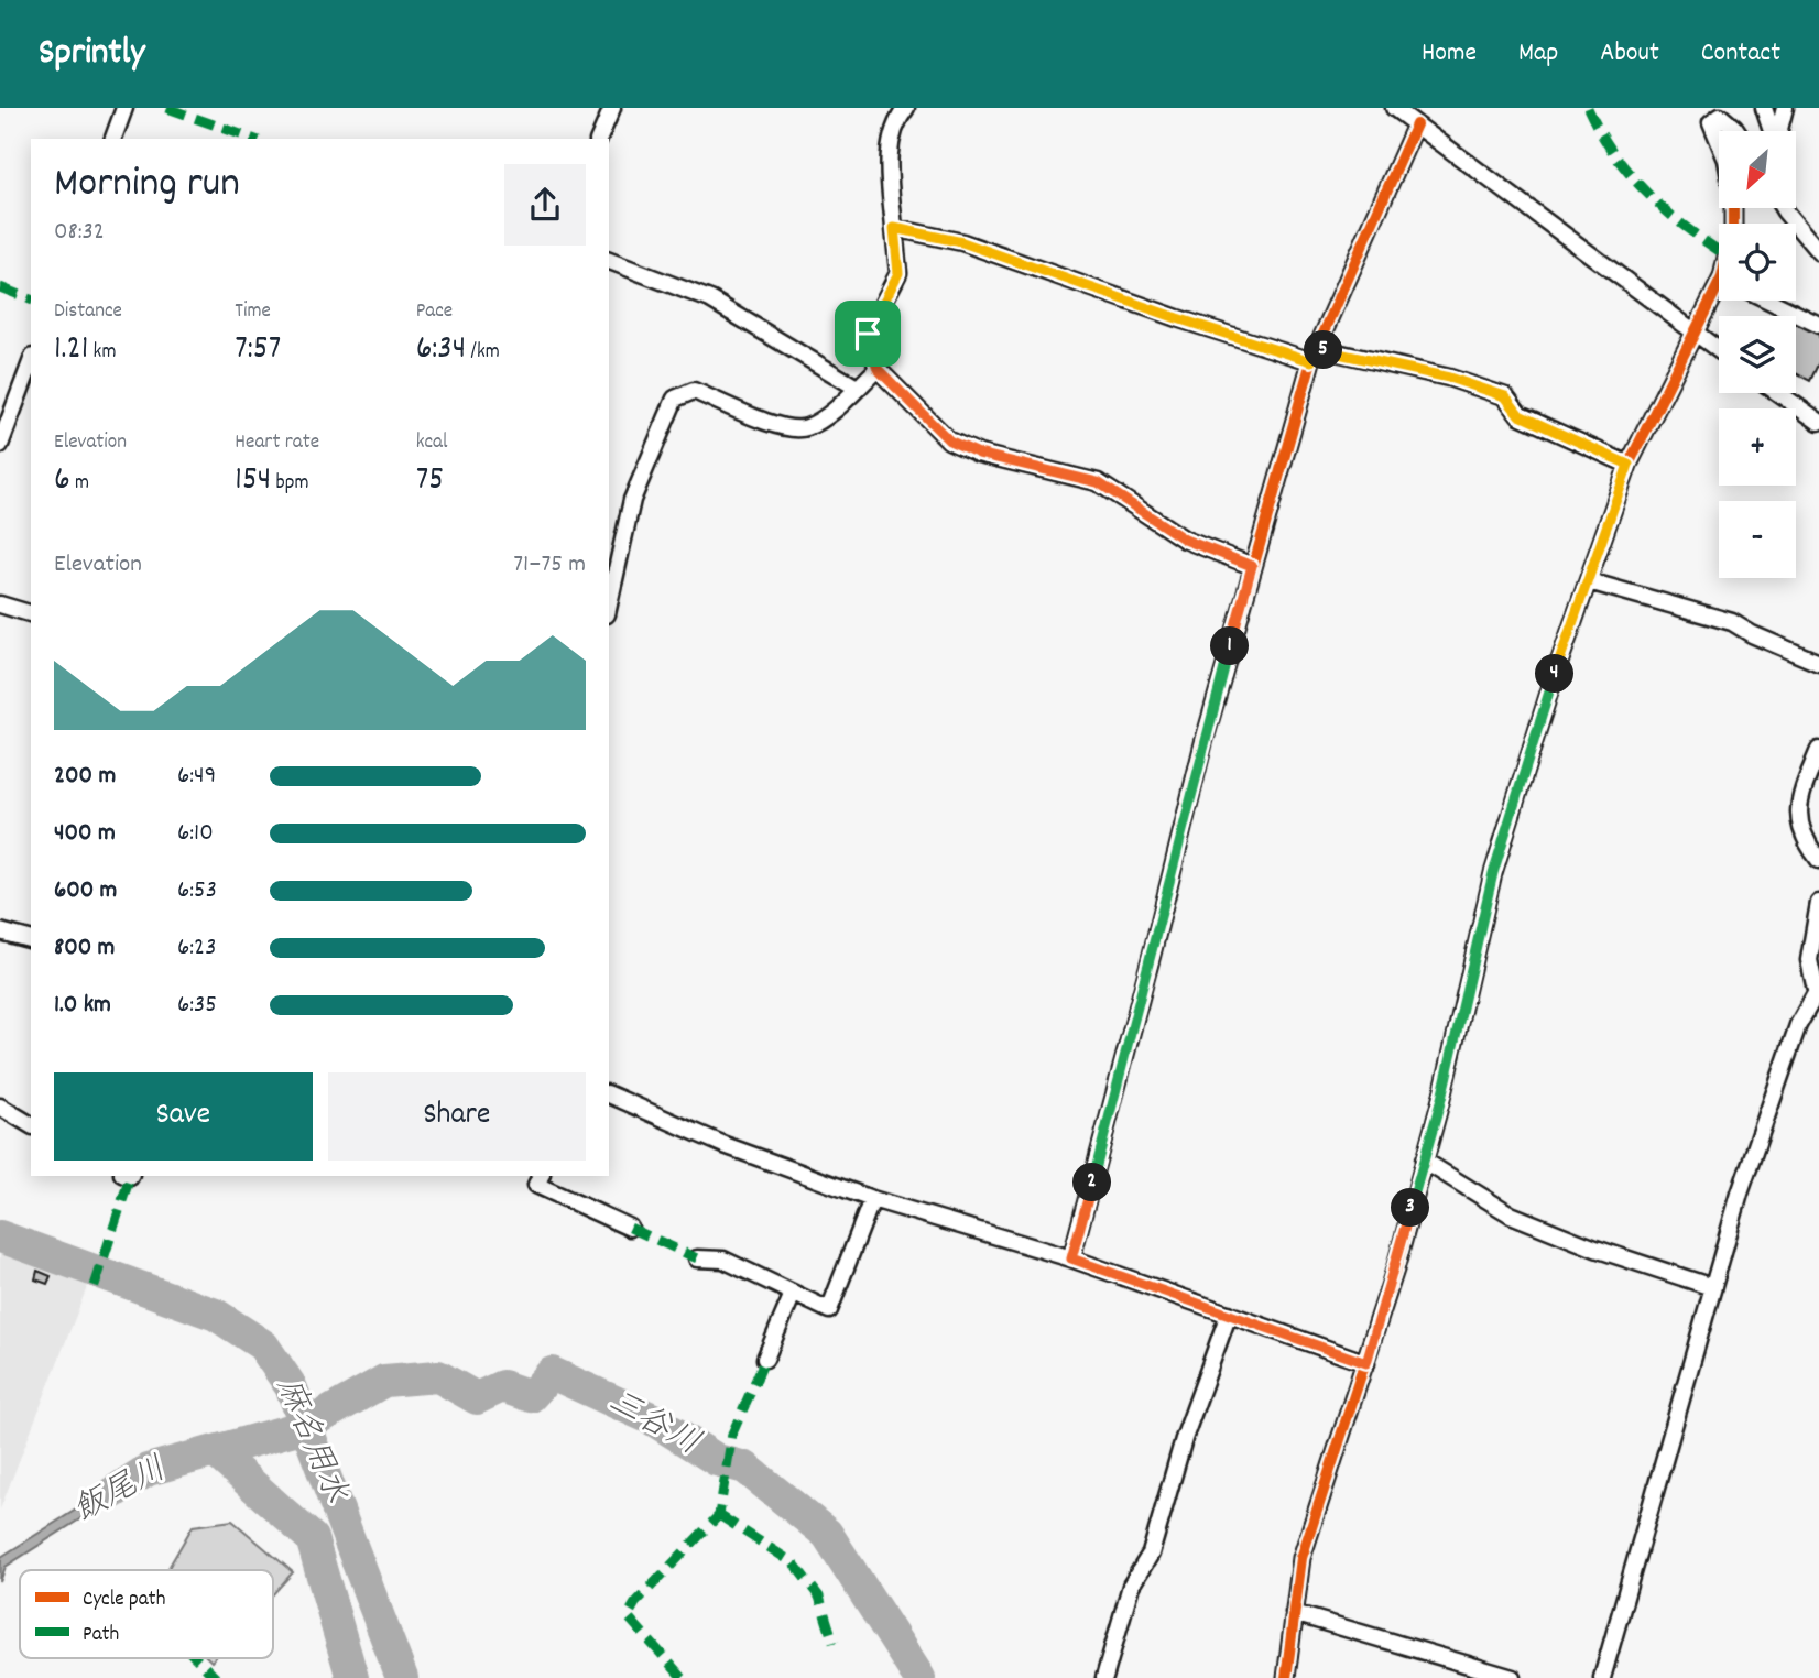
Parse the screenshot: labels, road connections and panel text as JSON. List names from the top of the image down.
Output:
{
  "water": ["三谷川", "麻名用水", "飯尾川"],
  "legend": ["Cycle path", "Path"],
  "north": "bottom left",
  "page": {
    "header": "Sprintly",
    "nav": [
      "Home",
      "Map",
      "About",
      "Contact"
    ],
    "map_buttons": ["+", "−"],
    "heading": ["Morning run", "08:32"],
    "stats": [
      ["Distance", "1.21 km"],
      ["Time", "7:57"],
      ["Pace", "6:34 /km"],
      ["Elevation", "6 m"],
      ["Heart rate", "154 bpm"],
      ["kcal", "75"]
    ],
    "pins": [
      "5",
      "1",
      "4",
      "2",
      "3"
    ],
    "chart": ["Elevation", "71–75 m"],
    "list": [
      {
        "name": "200 m",
        "note": "6:49"
      },
      {
        "name": "400 m",
        "note": "6:10"
      },
      {
        "name": "600 m",
        "note": "6:53"
      },
      {
        "name": "800 m",
        "note": "6:23"
      },
      {
        "name": "1.0 km",
        "note": "6:35"
      }
    ],
    "buttons": ["Save", "Share"]
  }
}
